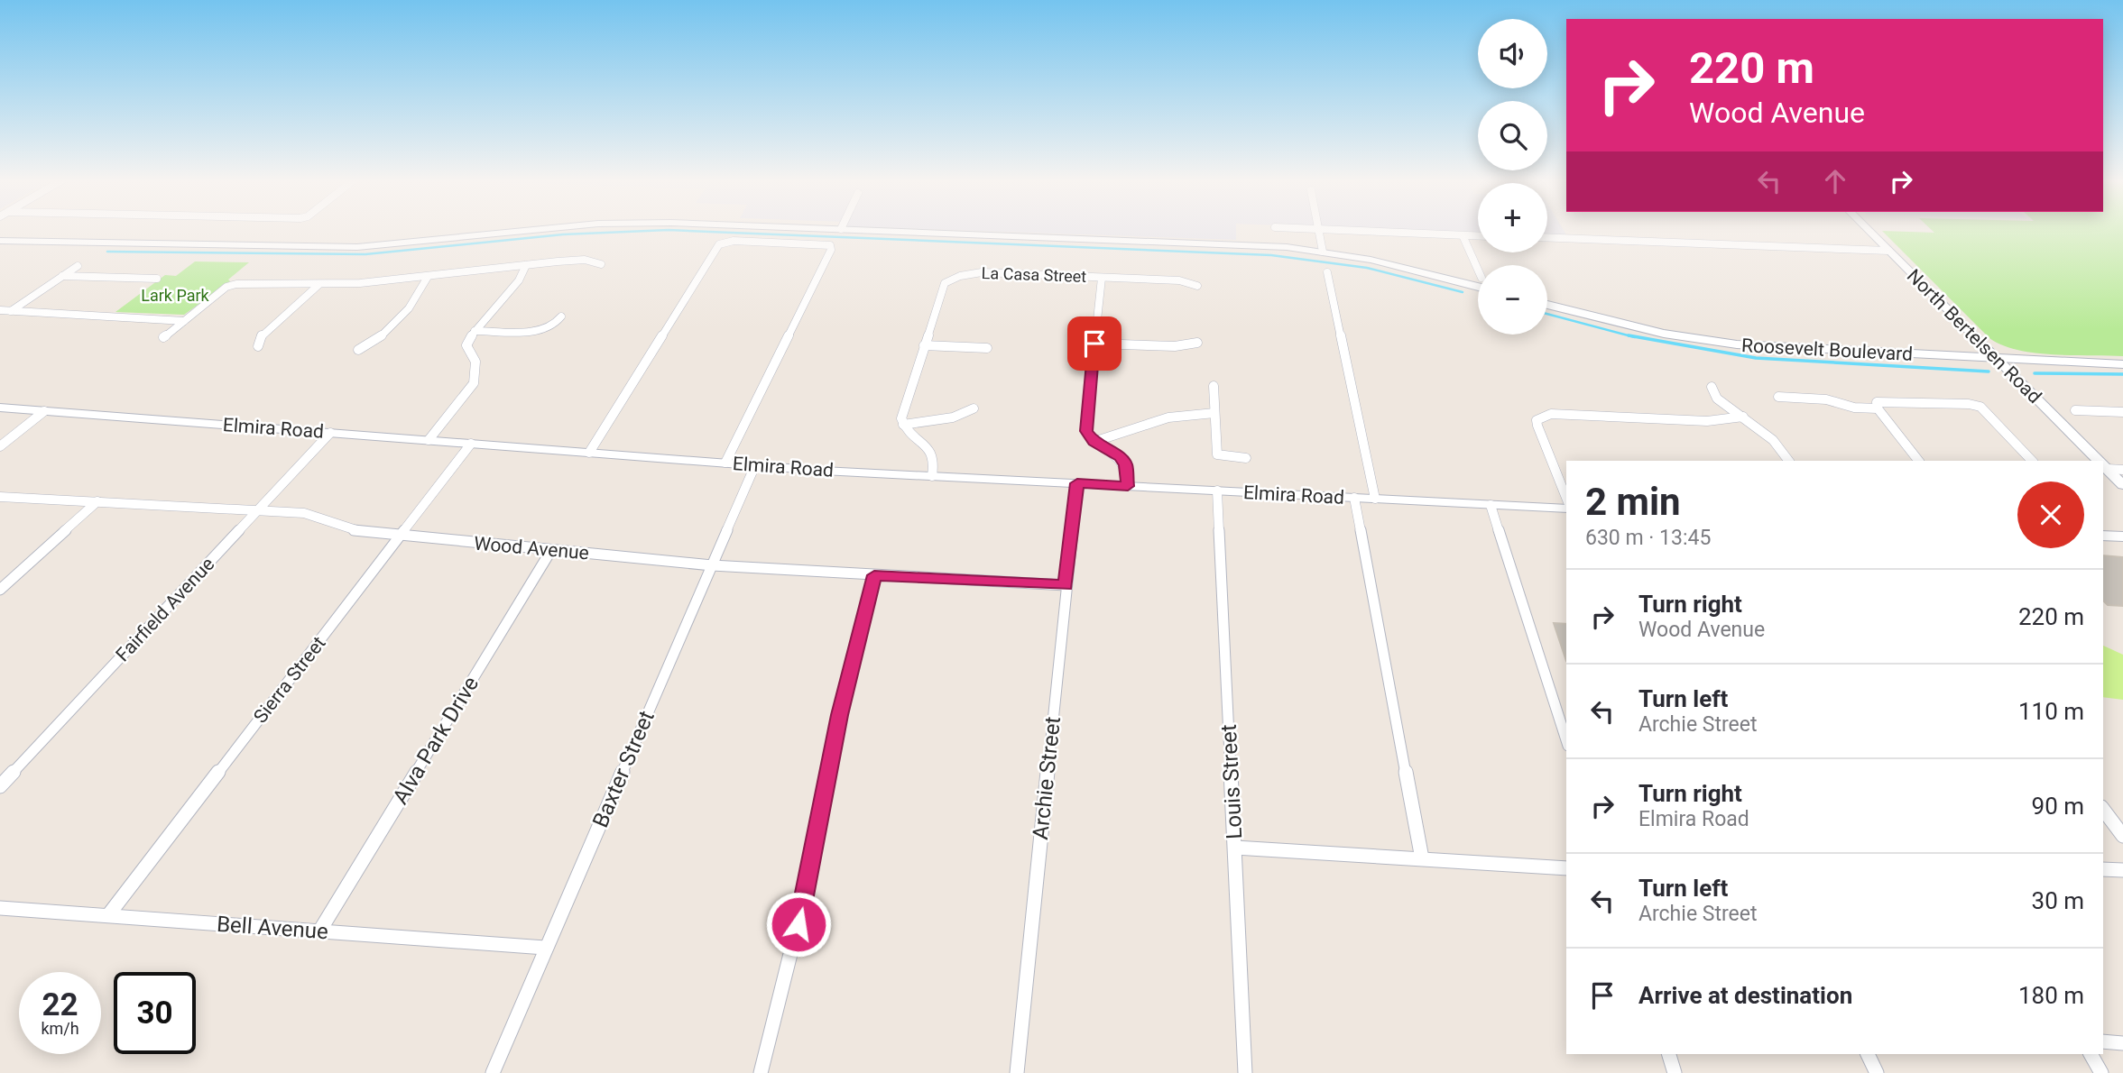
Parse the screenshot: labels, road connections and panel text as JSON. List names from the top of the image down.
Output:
{
  "streets": {
    "main road": ["Roosevelt Boulevard"],
    "street": [
      "La Casa Street",
      "North Bertelsen Road",
      "Elmira Road",
      "Wood Avenue",
      "Fairfield Avenue",
      "Sierra Street",
      "Alva Park Drive",
      "Baxter Street",
      "Archie Street",
      "Louis Street",
      "Bell Avenue"
    ]
  },
  "crossings": [
    ["North Bertelsen Road", "Roosevelt Boulevard"],
    ["Elmira Road", "Fairfield Avenue"],
    ["Elmira Road", "Sierra Street"],
    ["Elmira Road", "Baxter Street"],
    ["Elmira Road", "Archie Street"],
    ["Elmira Road", "Louis Street"],
    ["Wood Avenue", "Fairfield Avenue"],
    ["Wood Avenue", "Sierra Street"],
    ["Wood Avenue", "Alva Park Drive"],
    ["Wood Avenue", "Baxter Street"],
    ["Wood Avenue", "Archie Street"],
    ["Sierra Street", "Bell Avenue"],
    ["Alva Park Drive", "Bell Avenue"],
    ["Baxter Street", "Bell Avenue"]
  ],
  "parks": ["Lark Park"],
  "page": {
    "map_buttons": ["+", "−"],
    "turn": ["220 m", "Wood Avenue"],
    "heading": ["2 min", "630 m · 13:45"],
    "list": [
      {
        "name": "Turn right",
        "note": "Wood Avenue",
        "value": "220 m"
      },
      {
        "name": "Turn left",
        "note": "Archie Street",
        "value": "110 m"
      },
      {
        "name": "Turn right",
        "note": "Elmira Road",
        "value": "90 m"
      },
      {
        "name": "Turn left",
        "note": "Archie Street",
        "value": "30 m"
      },
      {
        "name": "Arrive at destination",
        "value": "180 m"
      }
    ],
    "speed": "22 km/h",
    "limit": "30"
  }
}
